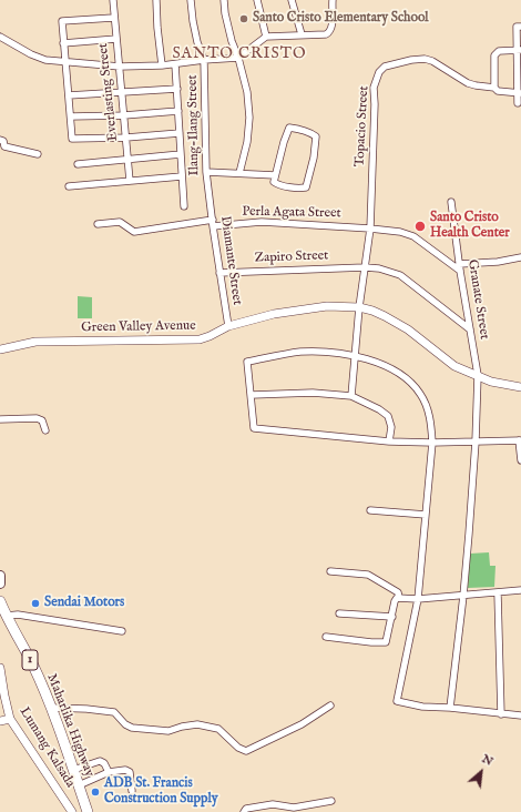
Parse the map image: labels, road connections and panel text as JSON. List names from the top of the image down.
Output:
{
  "streets": {
    "main road": ["1", "Maharlika Highway"],
    "street": [
      "Everlasting Street",
      "Ilang-Ilang Street",
      "Topacio Street",
      "Perla Agata Street",
      "Zapiro Street",
      "Diamante Street",
      "Granate Street",
      "Green Valley Avenue",
      "Lumang Kalsada"
    ]
  },
  "crossings": [
    ["Ilang-Ilang Street", "Diamante Street"],
    ["Topacio Street", "Perla Agata Street"],
    ["Topacio Street", "Zapiro Street"],
    ["Topacio Street", "Green Valley Avenue"],
    ["Perla Agata Street", "Diamante Street"],
    ["Perla Agata Street", "Granate Street"],
    ["Zapiro Street", "Diamante Street"],
    ["Zapiro Street", "Granate Street"],
    ["Diamante Street", "Green Valley Avenue"],
    ["Granate Street", "Green Valley Avenue"]
  ],
  "districts": ["SANTO CRISTO"],
  "places": [
    "Santo Cristo Elementary School",
    "Santo Cristo Health Center",
    "Sendai Motors",
    "ADB St. Francis Construction Supply"
  ],
  "north": "top right"
}
